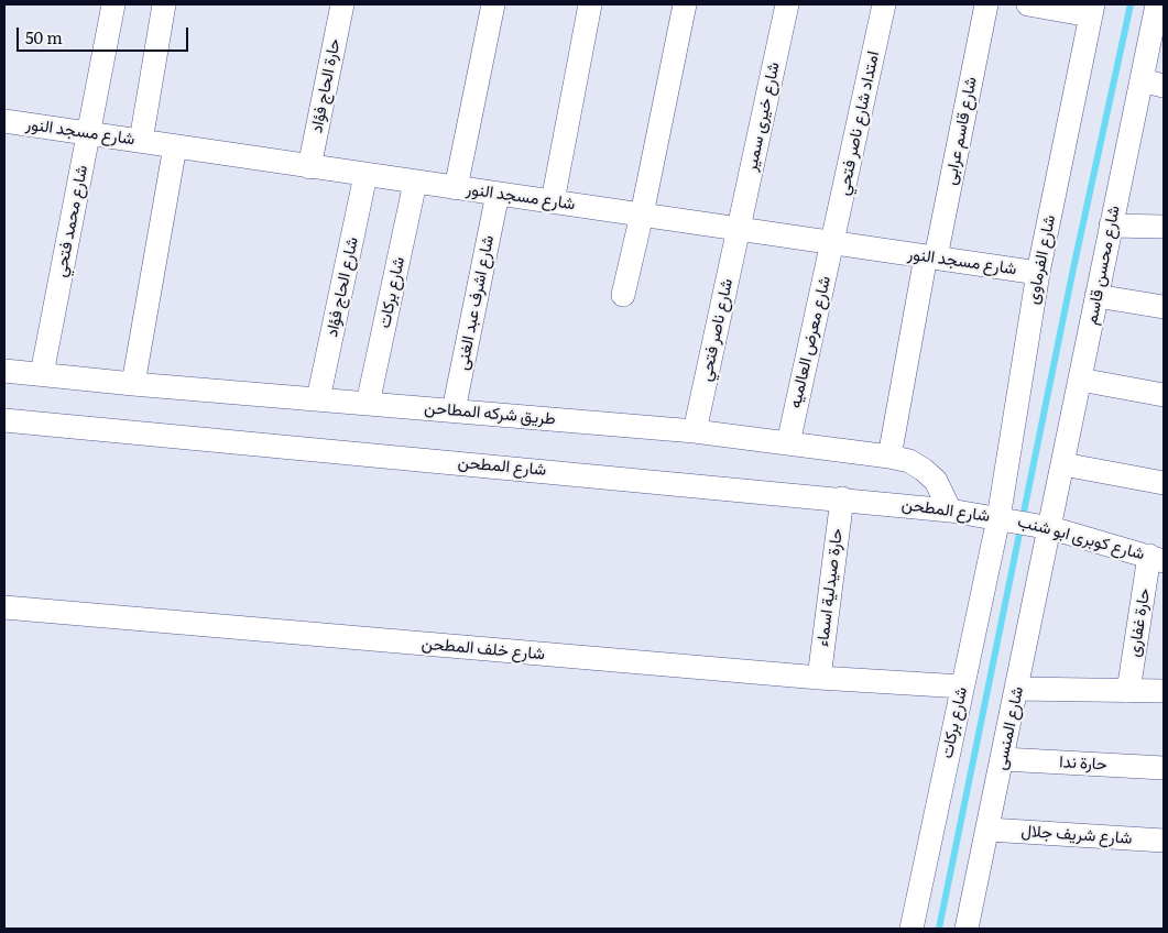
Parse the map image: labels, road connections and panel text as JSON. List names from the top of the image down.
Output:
{
  "streets": {
    "street": [
      "حارة الحاج فؤاد",
      "شارع خيرى سمير",
      "امتداد شارع ناصر فتحي",
      "شارع قاسم عرابى",
      "شارع مسجد النور",
      "شارع محمد فتحي",
      "شارع الفرماوى",
      "شارع محسن قاسم",
      "شارع الحاج فؤاد",
      "شارع بركات",
      "شارع اشرف عبد الغنى",
      "شارع ناصر فتحي",
      "شارع معرض العالميه",
      "طريق شركه المطاحن",
      "شارع المطحن",
      "شارع كوبرى ابو شنب",
      "حارة صيدلية اسماء",
      "حارة غفارى",
      "شارع خلف المطحن",
      "شارع المنسى",
      "حارة ندا",
      "شارع شريف جلال"
    ]
  },
  "crossings": [
    ["حارة الحاج فؤاد", "شارع مسجد النور"],
    ["شارع خيرى سمير", "شارع مسجد النور"],
    ["شارع خيرى سمير", "شارع ناصر فتحي"],
    ["امتداد شارع ناصر فتحي", "شارع مسجد النور"],
    ["امتداد شارع ناصر فتحي", "شارع معرض العالميه"],
    ["شارع قاسم عرابى", "شارع مسجد النور"],
    ["شارع قاسم عرابى", "طريق شركه المطاحن"],
    ["شارع مسجد النور", "شارع محمد فتحي"],
    ["شارع مسجد النور", "شارع الفرماوى"],
    ["شارع مسجد النور", "شارع الحاج فؤاد"],
    ["شارع مسجد النور", "شارع بركات"],
    ["شارع مسجد النور", "شارع اشرف عبد الغنى"],
    ["شارع مسجد النور", "شارع ناصر فتحي"],
    ["شارع مسجد النور", "شارع معرض العالميه"],
    ["شارع محمد فتحي", "طريق شركه المطاحن"],
    ["شارع الفرماوى", "شارع بركات"],
    ["شارع الفرماوى", "شارع المطحن"],
    ["شارع الفرماوى", "شارع كوبرى ابو شنب"],
    ["شارع محسن قاسم", "شارع كوبرى ابو شنب"],
    ["شارع محسن قاسم", "شارع المنسى"],
    ["شارع الحاج فؤاد", "طريق شركه المطاحن"],
    ["شارع بركات", "طريق شركه المطاحن"],
    ["شارع بركات", "شارع المطحن"],
    ["شارع بركات", "شارع كوبرى ابو شنب"],
    ["شارع بركات", "شارع خلف المطحن"],
    ["شارع اشرف عبد الغنى", "طريق شركه المطاحن"],
    ["شارع ناصر فتحي", "طريق شركه المطاحن"],
    ["شارع معرض العالميه", "طريق شركه المطاحن"],
    ["طريق شركه المطاحن", "شارع المطحن"],
    ["شارع المطحن", "شارع كوبرى ابو شنب"],
    ["شارع المطحن", "حارة صيدلية اسماء"],
    ["شارع كوبرى ابو شنب", "حارة غفارى"],
    ["شارع كوبرى ابو شنب", "شارع المنسى"],
    ["حارة صيدلية اسماء", "شارع خلف المطحن"],
    ["شارع المنسى", "حارة ندا"],
    ["شارع المنسى", "شارع شريف جلال"]
  ],
  "scale_bar": "50 m"
}
